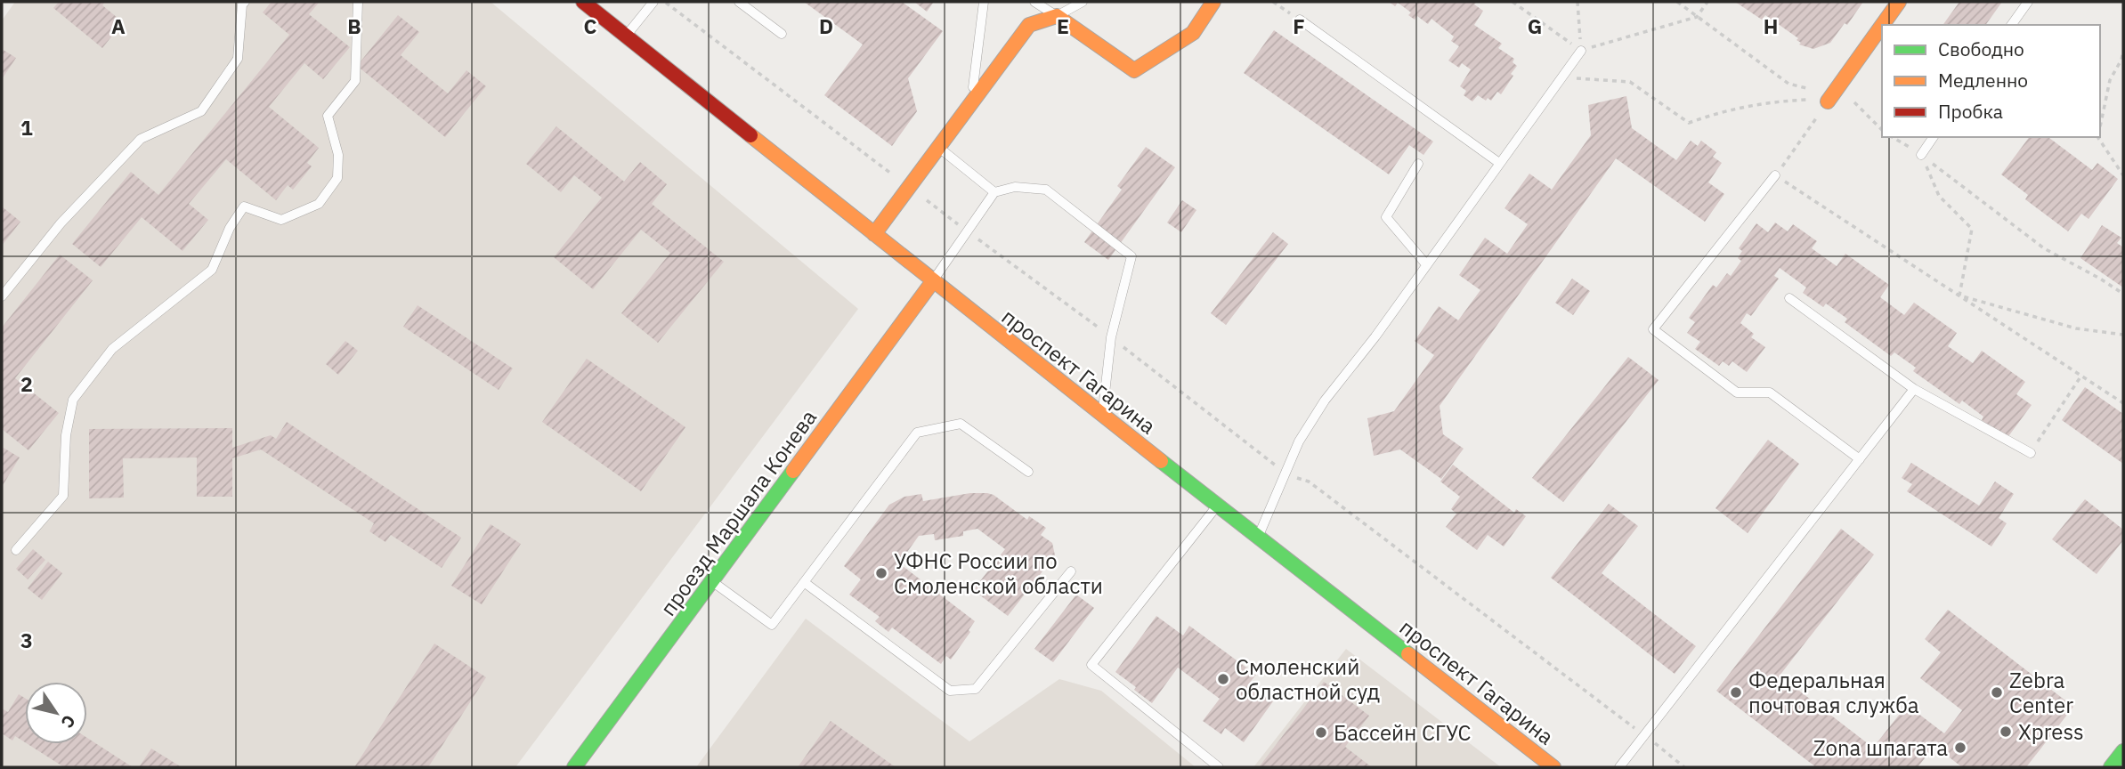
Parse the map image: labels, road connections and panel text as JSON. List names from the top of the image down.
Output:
{
  "streets": {
    "main road": ["проспект Гагарина", "проезд Маршала Конева"]
  },
  "crossings": [
    ["проспект Гагарина", "проезд Маршала Конева"]
  ],
  "places": [
    "УФНС России по Смоленской области",
    "Смоленский областной суд",
    "Федеральная почтовая служба",
    "Zebra Center",
    "Xpress",
    "Бассейн СГУС",
    "Zona шпагата"
  ],
  "legend": ["Свободно", "Медленно", "Пробка"],
  "north": "bottom right",
  "grid": {
    "columns": [
      "A",
      "B",
      "C",
      "D",
      "E",
      "F",
      "G",
      "H"
    ],
    "rows": ["1", "2", "3"]
  }
}
